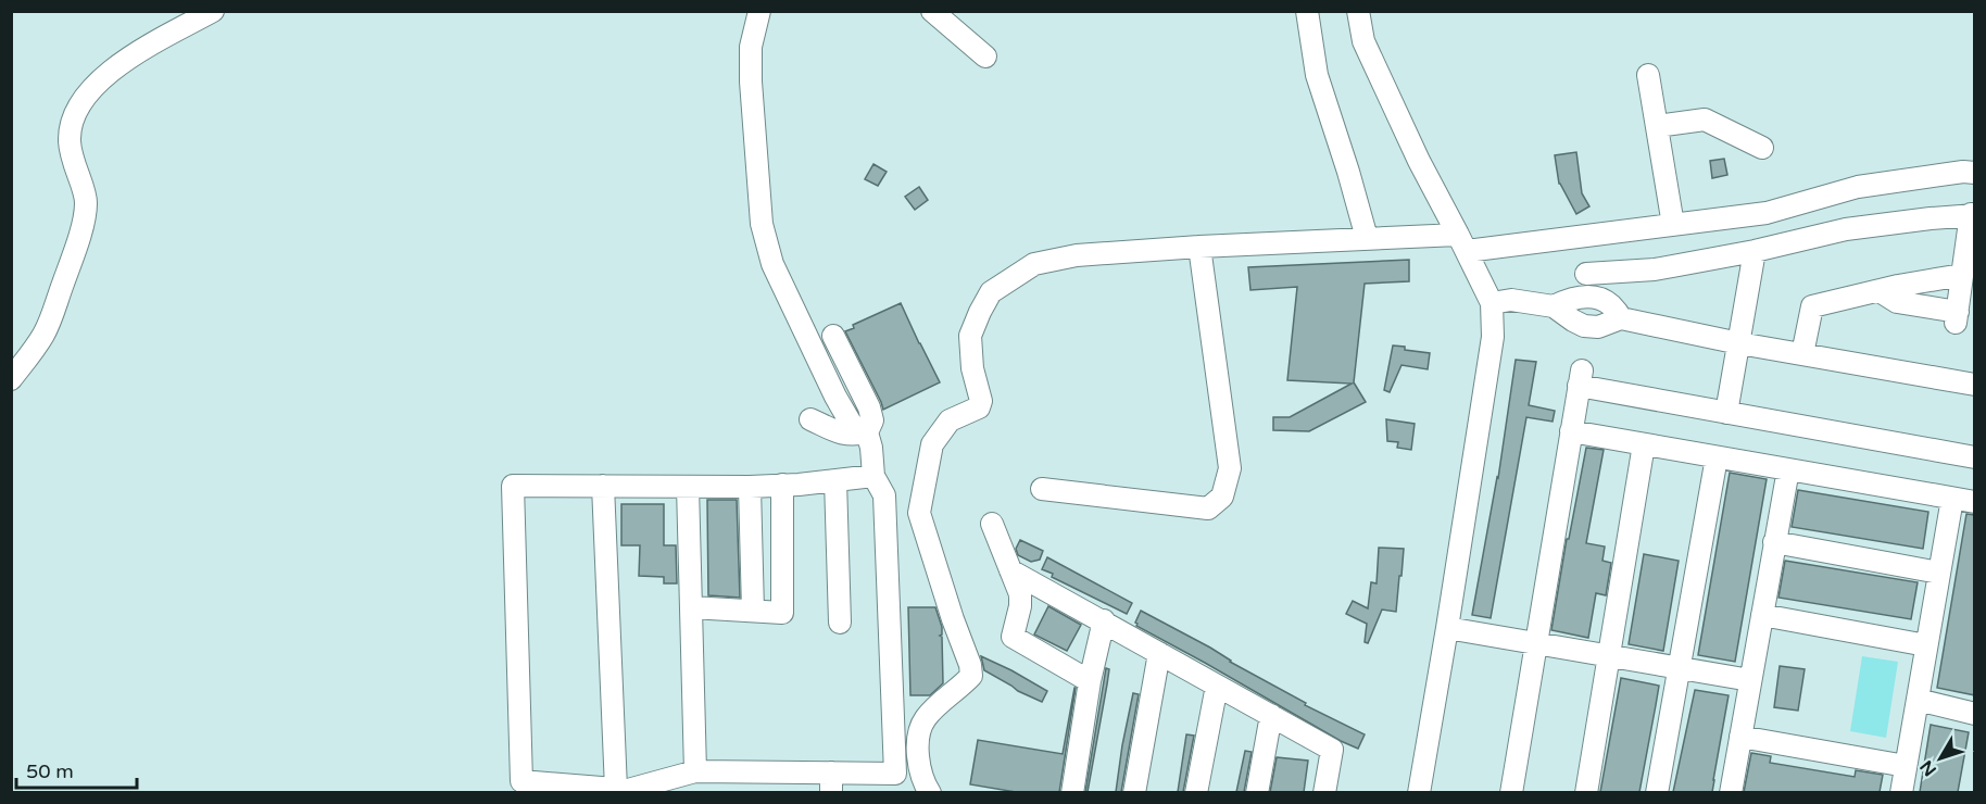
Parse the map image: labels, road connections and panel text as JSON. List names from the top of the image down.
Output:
{
  "scale_bar": "50 m",
  "north": "bottom left"
}
